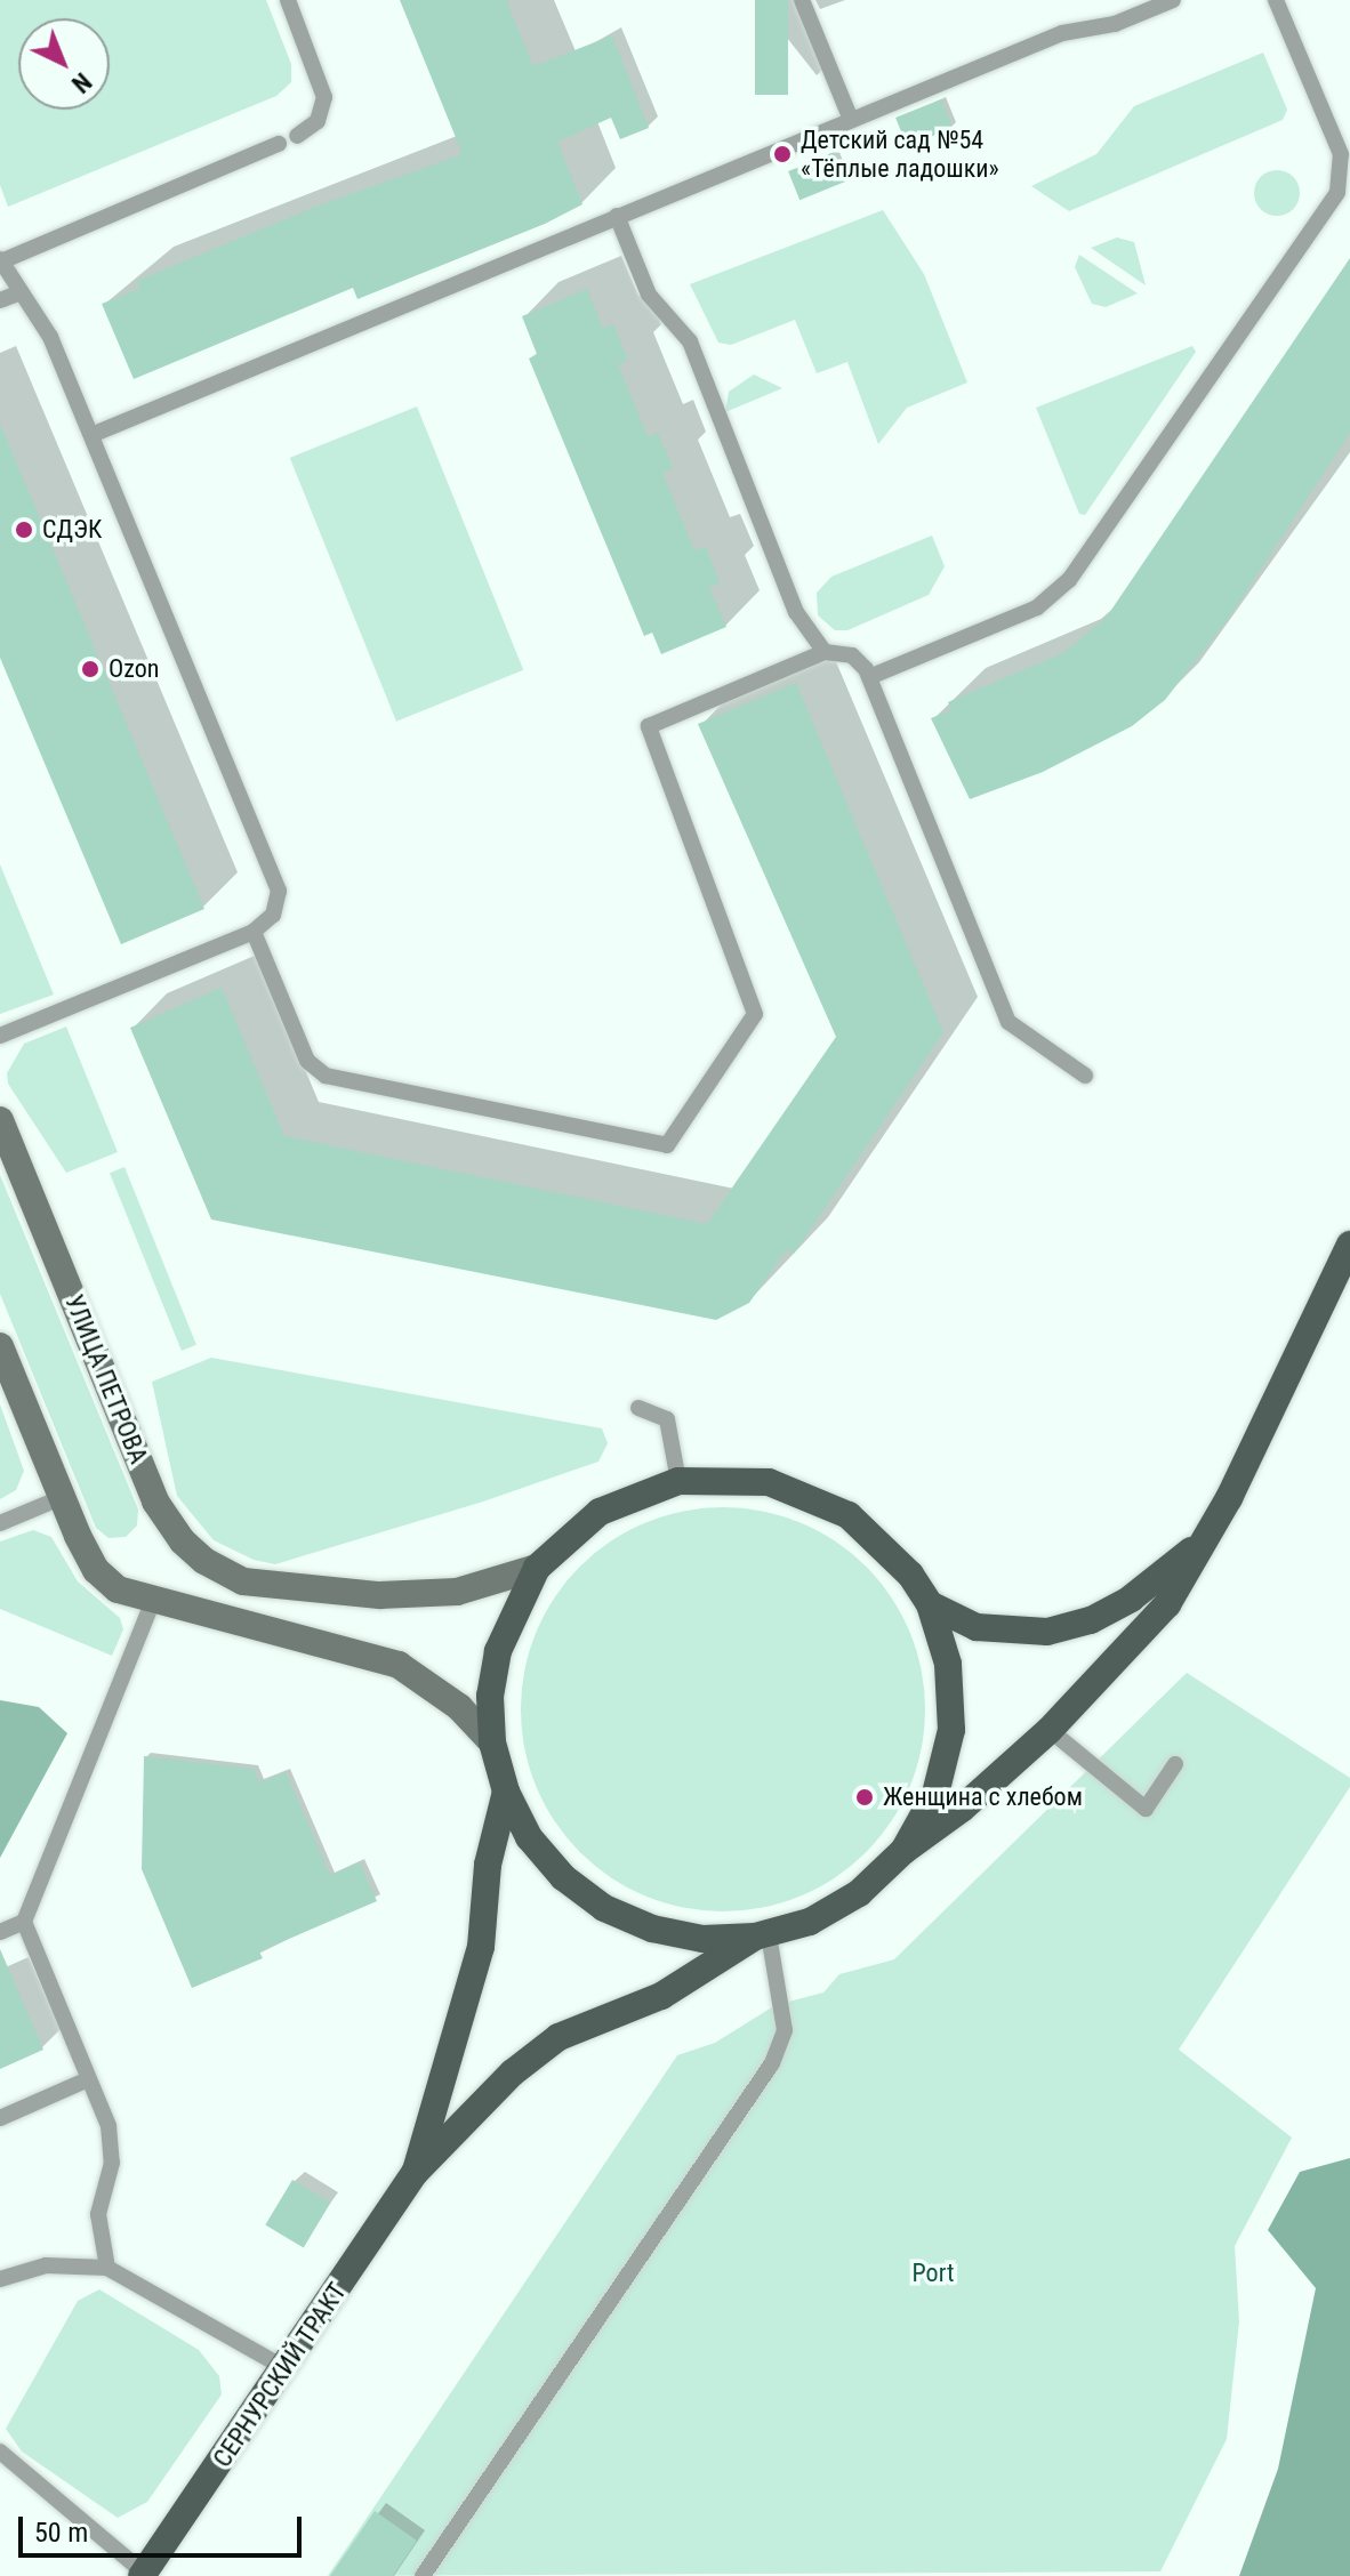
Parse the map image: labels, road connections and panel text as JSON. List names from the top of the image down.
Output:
{
  "streets": {
    "main road": ["УЛИЦА ПЕТРОВА", "СЕРНУРСКИЙ ТРАКТ"]
  },
  "parks": ["Port"],
  "places": [
    "Детский сад №54 «Тёплые ладошки»",
    "СДЭК",
    "Ozon",
    "Женщина с хлебом"
  ],
  "scale_bar": "50 m",
  "north": "bottom right"
}
